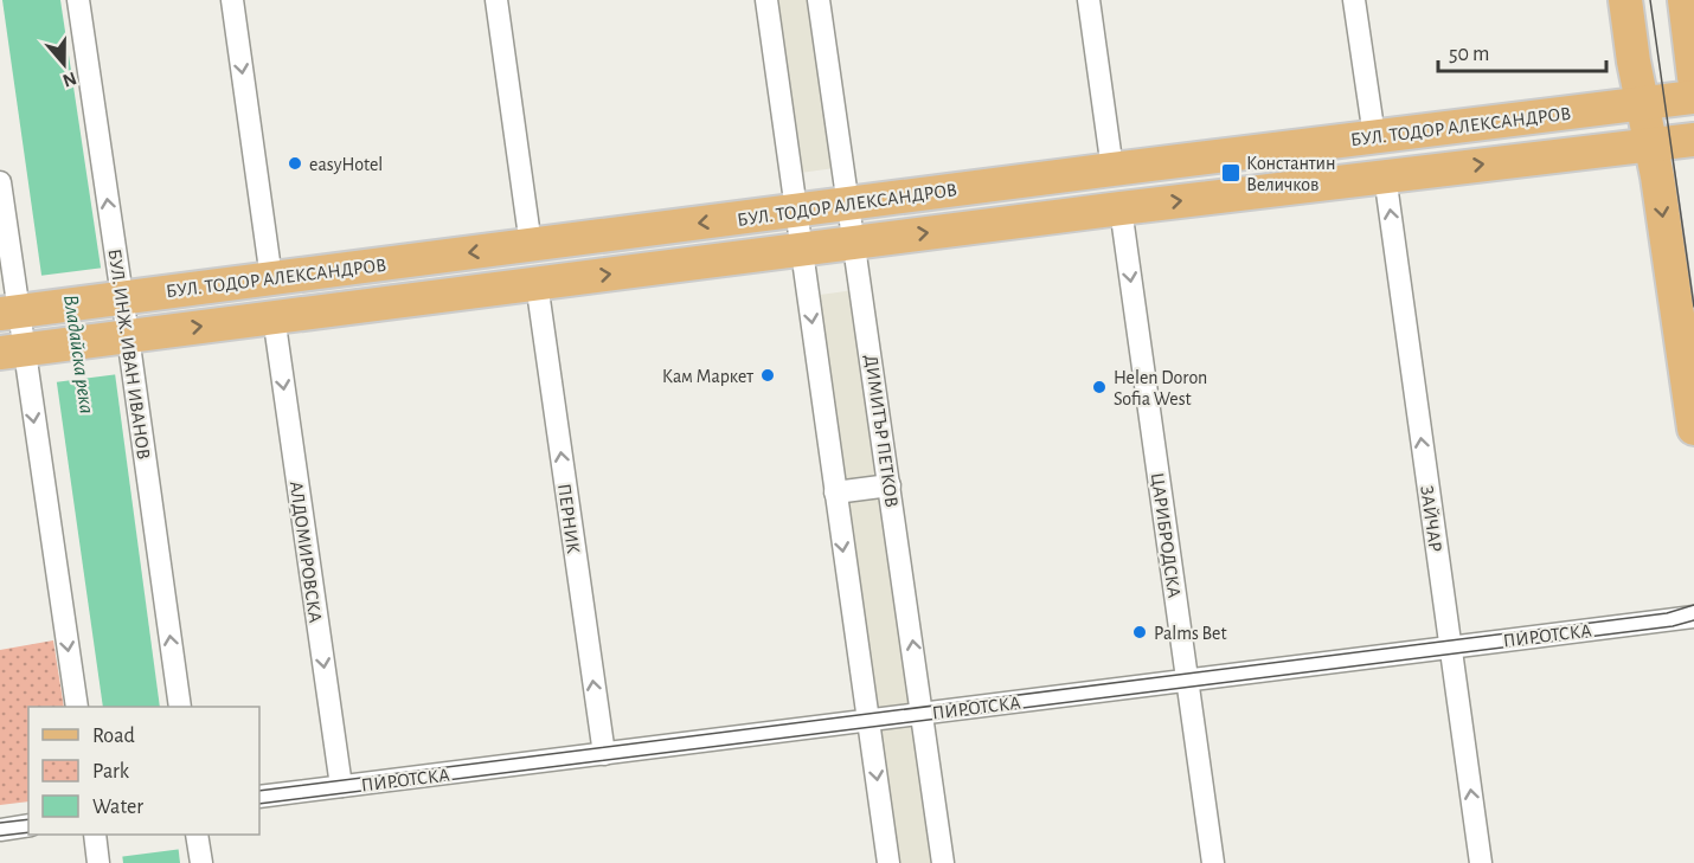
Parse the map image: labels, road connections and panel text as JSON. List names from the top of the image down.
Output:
{
  "streets": {
    "main road": ["БУЛ. ТОДОР АЛЕКСАНДРОВ"],
    "street": [
      "БУЛ. ИНЖ. ИВАН ИВАНОВ",
      "ДИМИТЪР ПЕТКОВ",
      "ПЕРНИК",
      "ЗАЙЧАР",
      "ЦАРИБРОДСКА",
      "АЛДОМИРОВСКА",
      "ПИРОТСКА"
    ]
  },
  "crossings": [
    ["БУЛ. ТОДОР АЛЕКСАНДРОВ", "БУЛ. ИНЖ. ИВАН ИВАНОВ"],
    ["БУЛ. ТОДОР АЛЕКСАНДРОВ", "ДИМИТЪР ПЕТКОВ"],
    ["БУЛ. ТОДОР АЛЕКСАНДРОВ", "ПЕРНИК"],
    ["БУЛ. ТОДОР АЛЕКСАНДРОВ", "ЗАЙЧАР"],
    ["БУЛ. ТОДОР АЛЕКСАНДРОВ", "ЦАРИБРОДСКА"],
    ["БУЛ. ТОДОР АЛЕКСАНДРОВ", "АЛДОМИРОВСКА"],
    ["ДИМИТЪР ПЕТКОВ", "ПИРОТСКА"],
    ["ПЕРНИК", "ПИРОТСКА"],
    ["ЗАЙЧАР", "ПИРОТСКА"],
    ["ЦАРИБРОДСКА", "ПИРОТСКА"],
    ["АЛДОМИРОВСКА", "ПИРОТСКА"]
  ],
  "one_way": [
    "ПЕРНИК",
    "ЗАЙЧАР",
    "ЦАРИБРОДСКА",
    "АЛДОМИРОВСКА"
  ],
  "water": ["Владайска река"],
  "places": {
    "other": [
      "easyHotel",
      "Кам Маркет",
      "Helen Doron Sofia West",
      "Palms Bet"
    ],
    "transit": ["Константин Величков"]
  },
  "legend": ["Road", "Park", "Water"],
  "scale_bar": "50 m",
  "north": "bottom"
}
